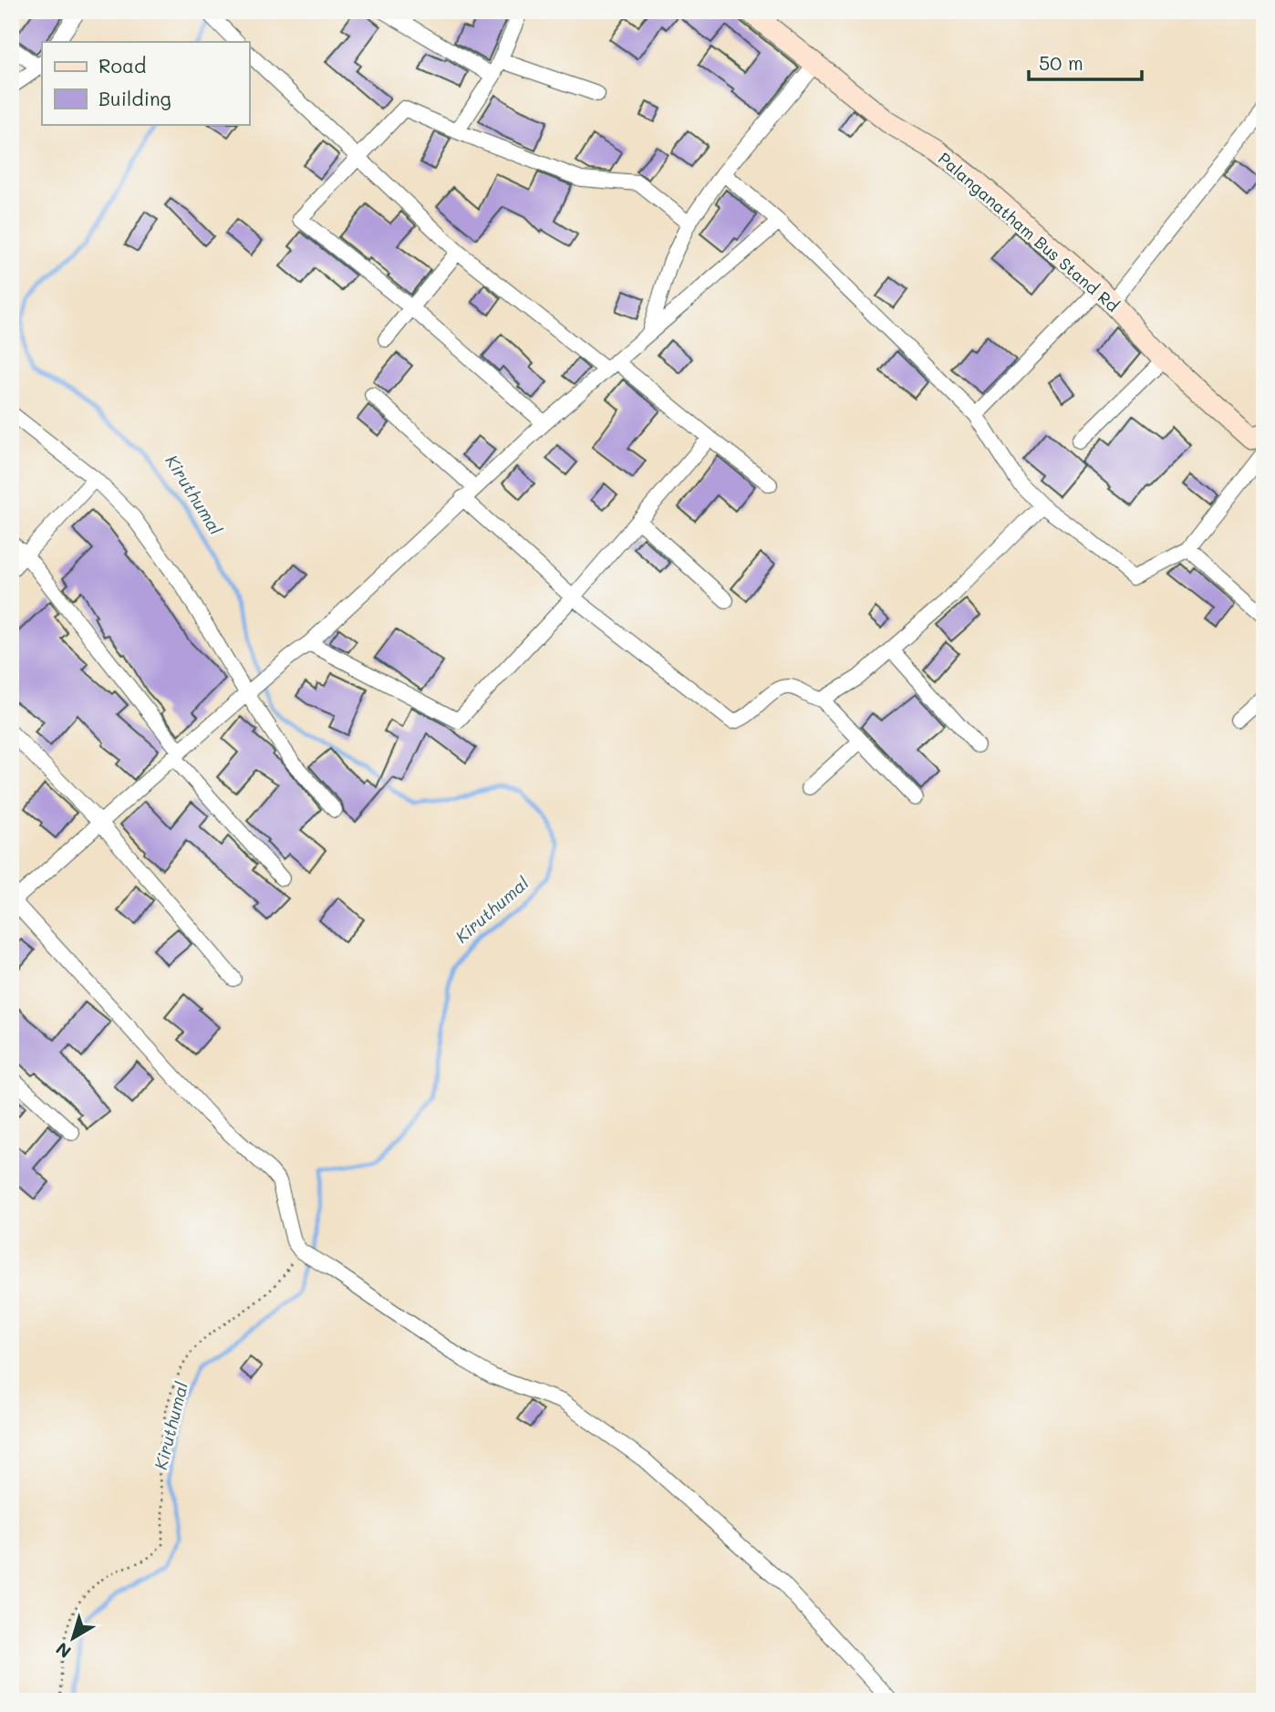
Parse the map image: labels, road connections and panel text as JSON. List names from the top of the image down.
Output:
{
  "streets": {
    "street": ["Palanganatham Bus Stand Rd"]
  },
  "water": ["Kiruthumal"],
  "legend": ["Road", "Building"],
  "scale_bar": "50 m",
  "north": "bottom left"
}
